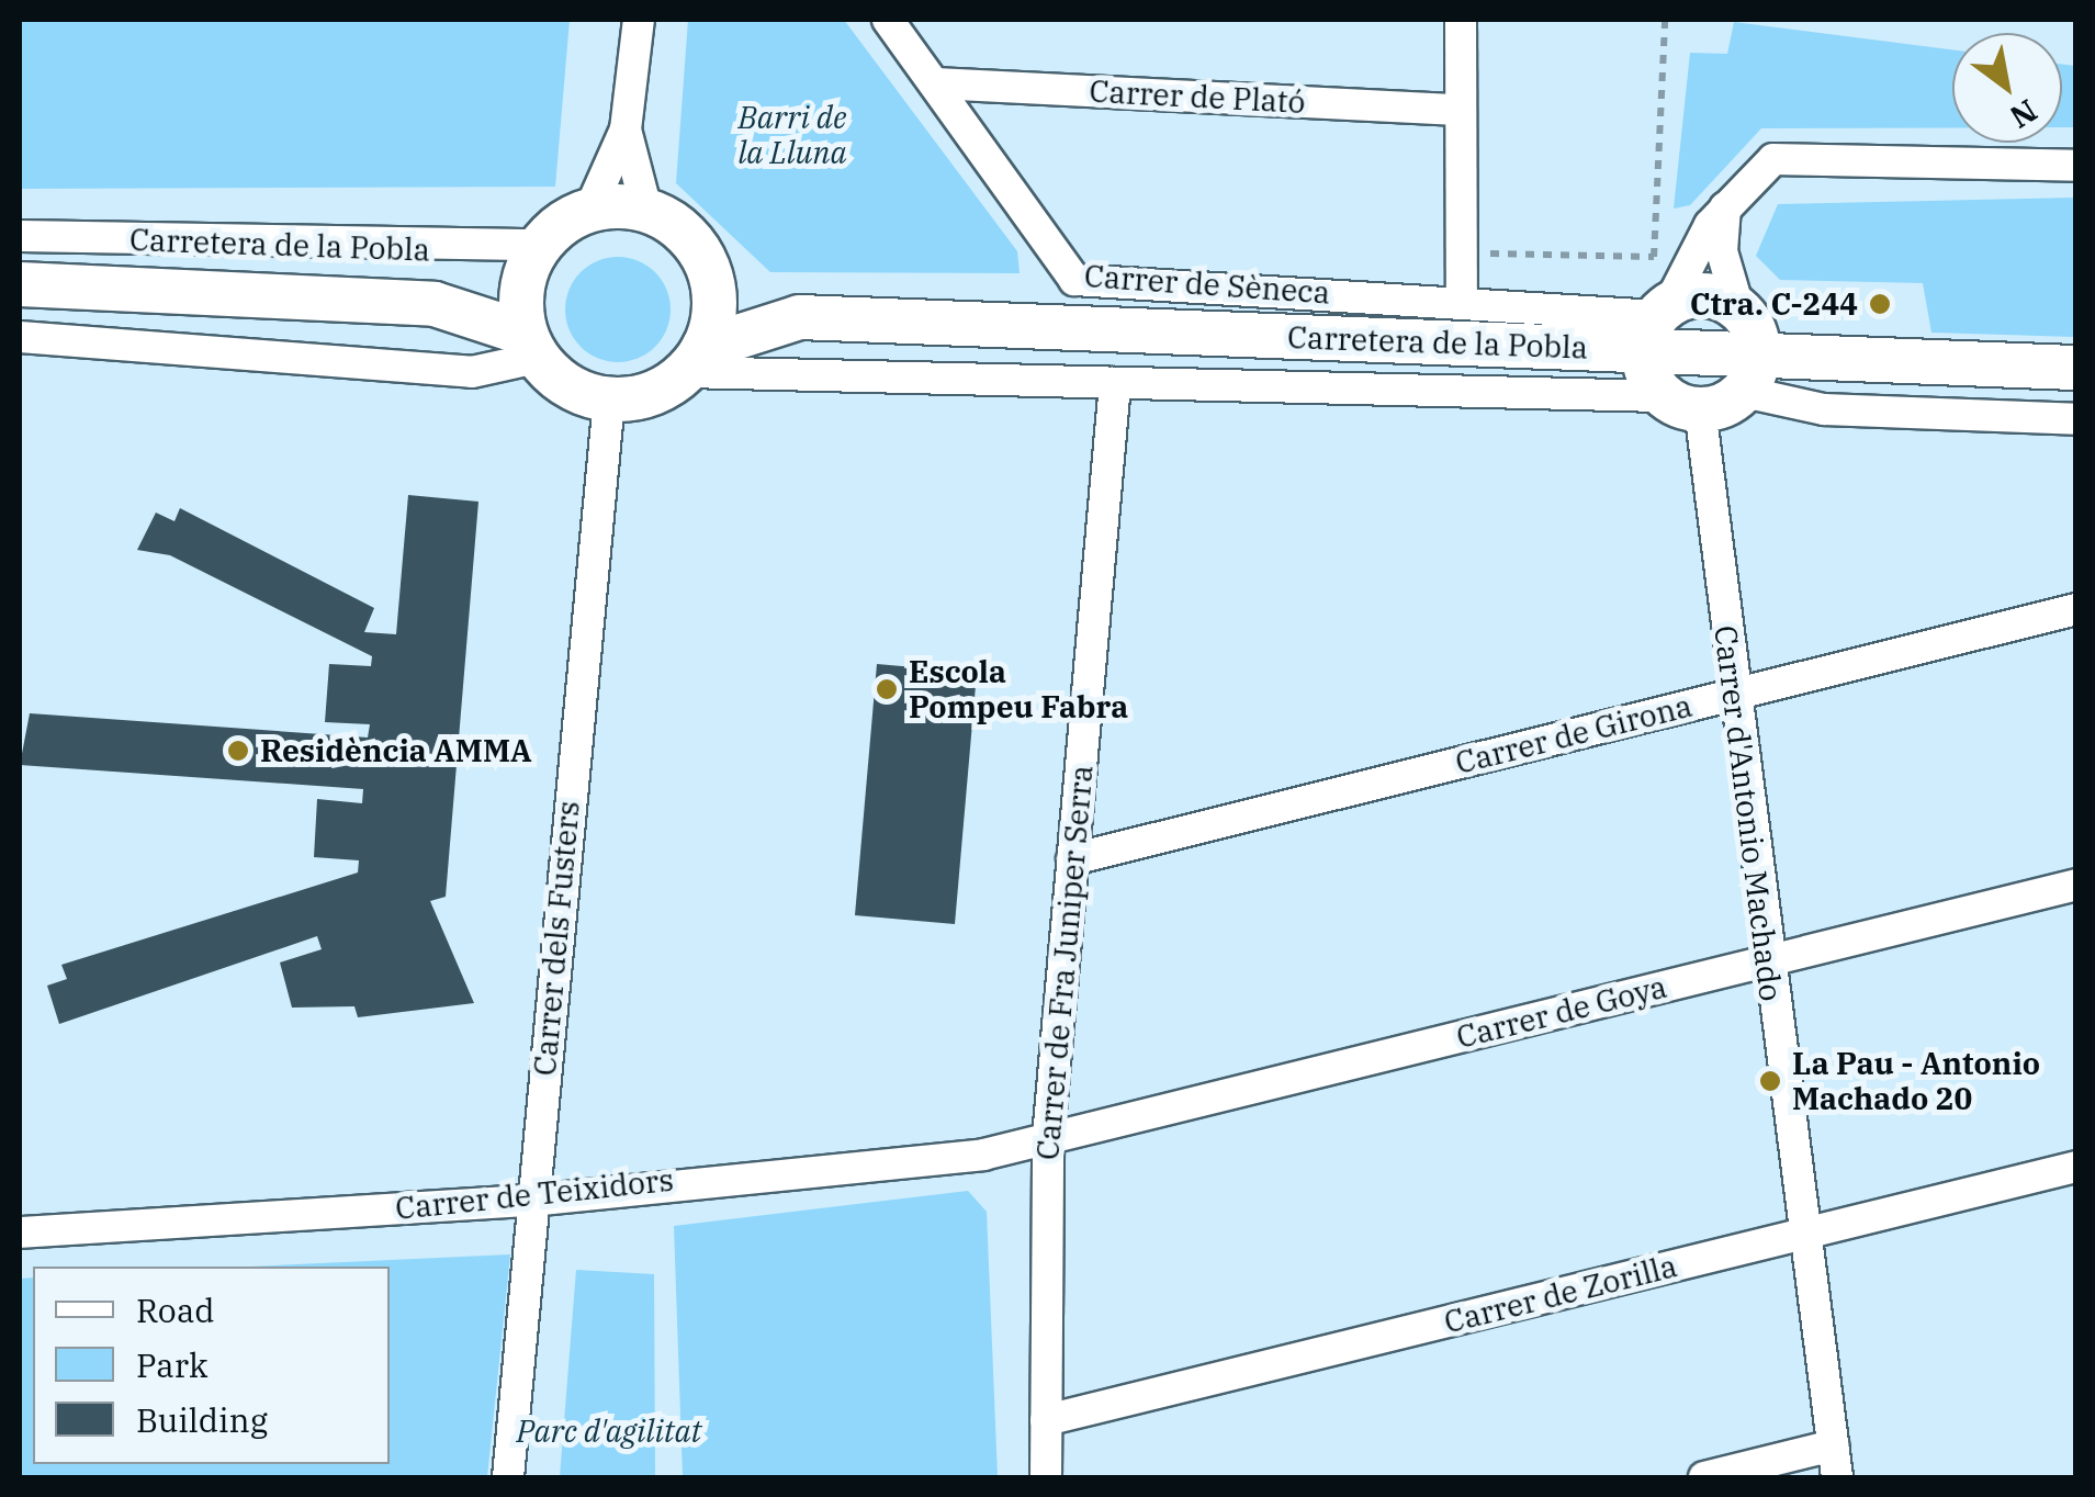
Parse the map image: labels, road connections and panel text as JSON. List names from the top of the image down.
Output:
{
  "streets": {
    "street": [
      "Carrer de Plató",
      "Carretera de la Pobla",
      "Carrer de Sèneca",
      "Carrer de Girona",
      "Carrer d'Antonio Machado",
      "Carrer dels Fusters",
      "Carrer de Fra Juniper Serra",
      "Carrer de Goya",
      "Carrer de Teixidors",
      "Carrer de Zorilla"
    ]
  },
  "crossings": [
    ["Carrer de Plató", "Carrer de Sèneca"],
    ["Carretera de la Pobla", "Carrer de Sèneca"],
    ["Carretera de la Pobla", "Carrer d'Antonio Machado"],
    ["Carretera de la Pobla", "Carrer dels Fusters"],
    ["Carretera de la Pobla", "Carrer de Fra Juniper Serra"],
    ["Carrer de Girona", "Carrer d'Antonio Machado"],
    ["Carrer de Girona", "Carrer de Fra Juniper Serra"],
    ["Carrer d'Antonio Machado", "Carrer de Goya"],
    ["Carrer d'Antonio Machado", "Carrer de Zorilla"],
    ["Carrer dels Fusters", "Carrer de Teixidors"],
    ["Carrer de Fra Juniper Serra", "Carrer de Goya"],
    ["Carrer de Fra Juniper Serra", "Carrer de Teixidors"],
    ["Carrer de Fra Juniper Serra", "Carrer de Zorilla"],
    ["Carrer de Goya", "Carrer de Teixidors"]
  ],
  "parks": ["Barri de la Lluna", "Parc d'agilitat"],
  "places": [
    "Ctra. C-244",
    "Escola Pompeu Fabra",
    "Residència AMMA",
    "La Pau - Antonio Machado 20"
  ],
  "legend": ["Road", "Park", "Building"],
  "north": "bottom right"
}
